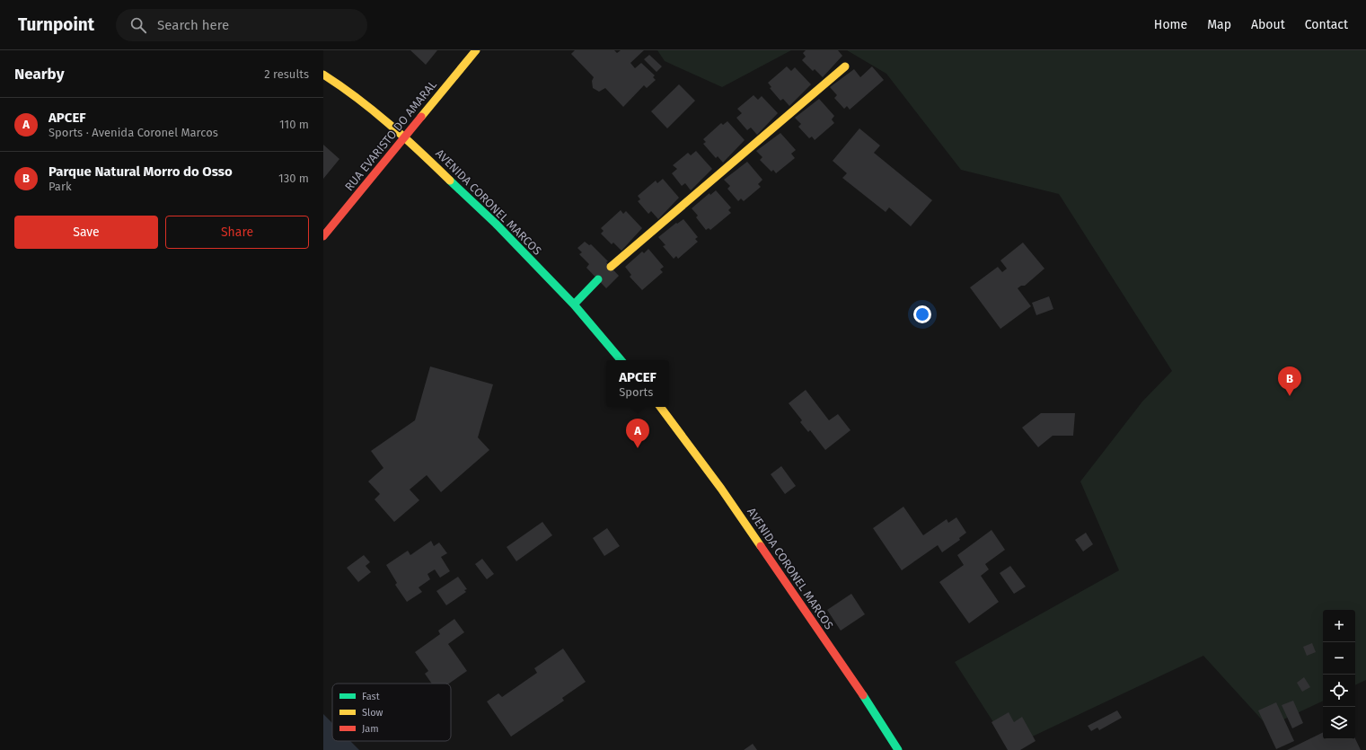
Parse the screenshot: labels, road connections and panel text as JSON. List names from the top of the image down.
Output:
{
  "streets": {
    "main road": ["RUA EVARISTO DO AMARAL", "AVENIDA CORONEL MARCOS"]
  },
  "crossings": [
    ["RUA EVARISTO DO AMARAL", "AVENIDA CORONEL MARCOS"]
  ],
  "legend": ["Fast", "Slow", "Jam"],
  "page": {
    "header": "Turnpoint",
    "search": "Search here",
    "nav": [
      "Home",
      "Map",
      "About",
      "Contact"
    ],
    "heading": ["Nearby", "2 results"],
    "list": [
      {
        "mark": "A",
        "name": "APCEF",
        "note": "Sports · Avenida Coronel Marcos",
        "value": "110 m"
      },
      {
        "mark": "B",
        "name": "Parque Natural Morro do Osso",
        "note": "Park",
        "value": "130 m"
      }
    ],
    "buttons": ["Save", "Share"],
    "popup": ["APCEF", "Sports"],
    "pins": ["B", "A"],
    "map_buttons": ["+", "−"]
  }
}
